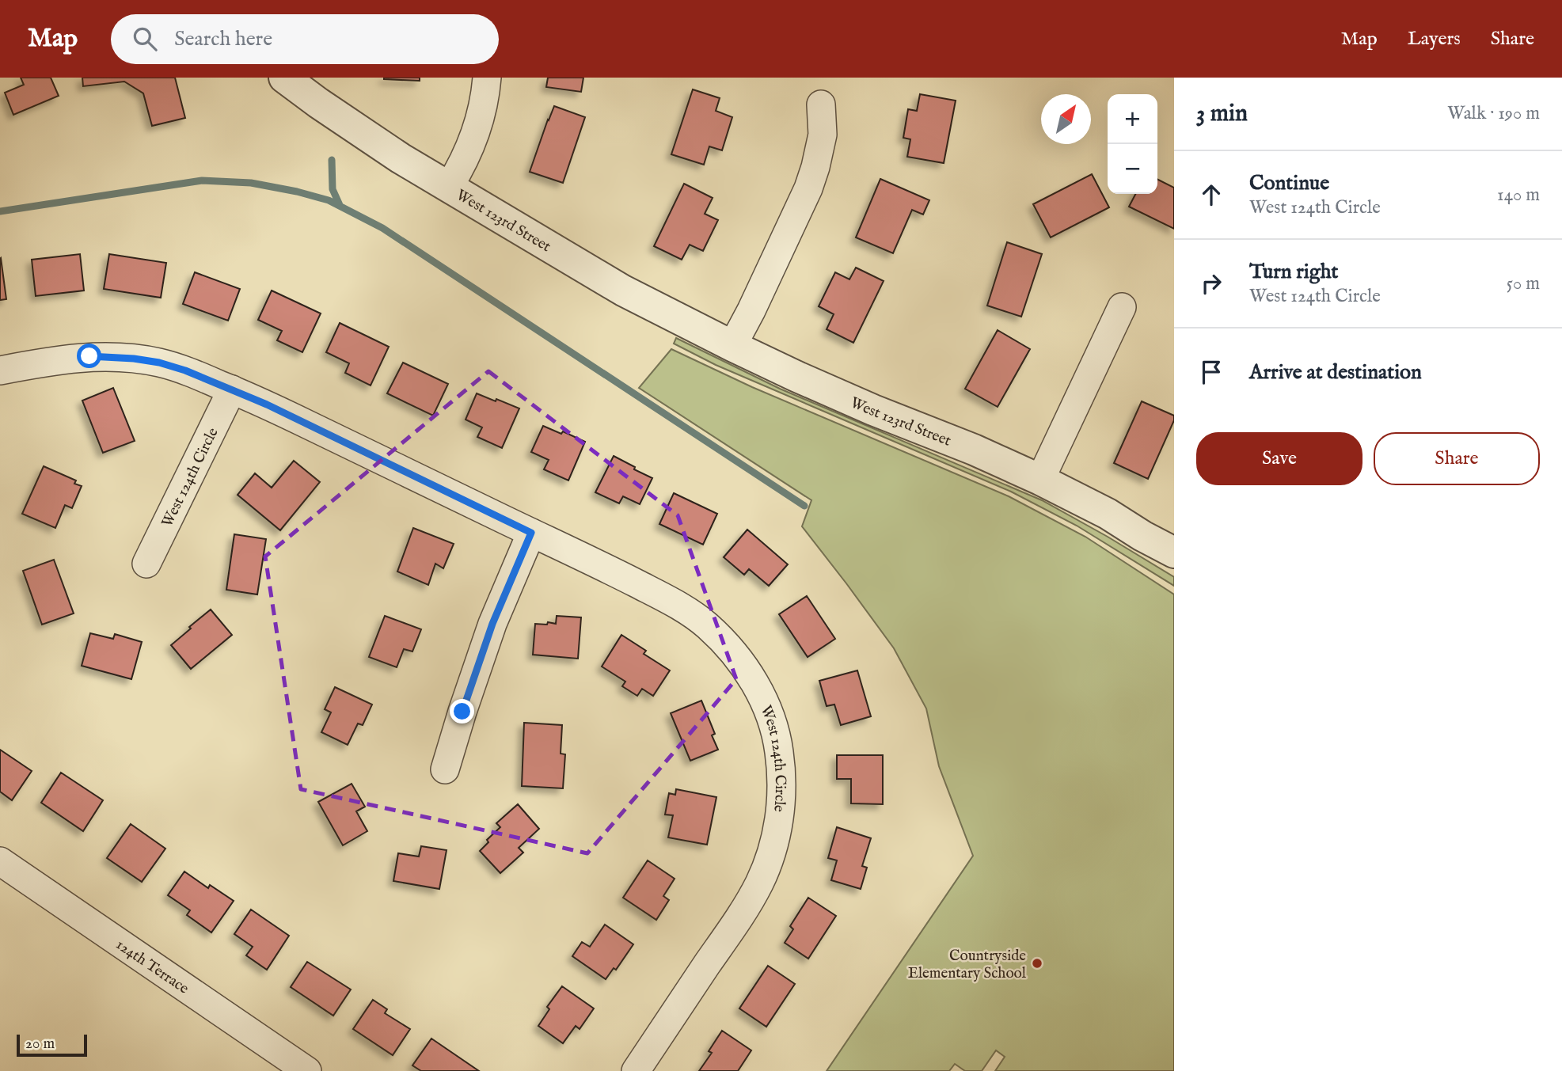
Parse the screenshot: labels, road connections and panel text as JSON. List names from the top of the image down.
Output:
{
  "streets": {
    "street": ["West 123rd Street", "West 124th Circle", "124th Terrace"]
  },
  "places": ["Countryside Elementary School"],
  "scale_bar": "20 m",
  "north": "top right",
  "page": {
    "header": "Map",
    "search": "Search here",
    "nav": ["Map", "Layers", "Share"],
    "heading": ["3 min", "Walk · 190 m"],
    "map_buttons": ["+", "−"],
    "list": [
      ["Continue", "West 124th Circle", "140 m"],
      ["Turn right", "West 124th Circle", "50 m"],
      "Arrive at destination"
    ],
    "buttons": ["Save", "Share"],
    "scale": "20 m"
  }
}
